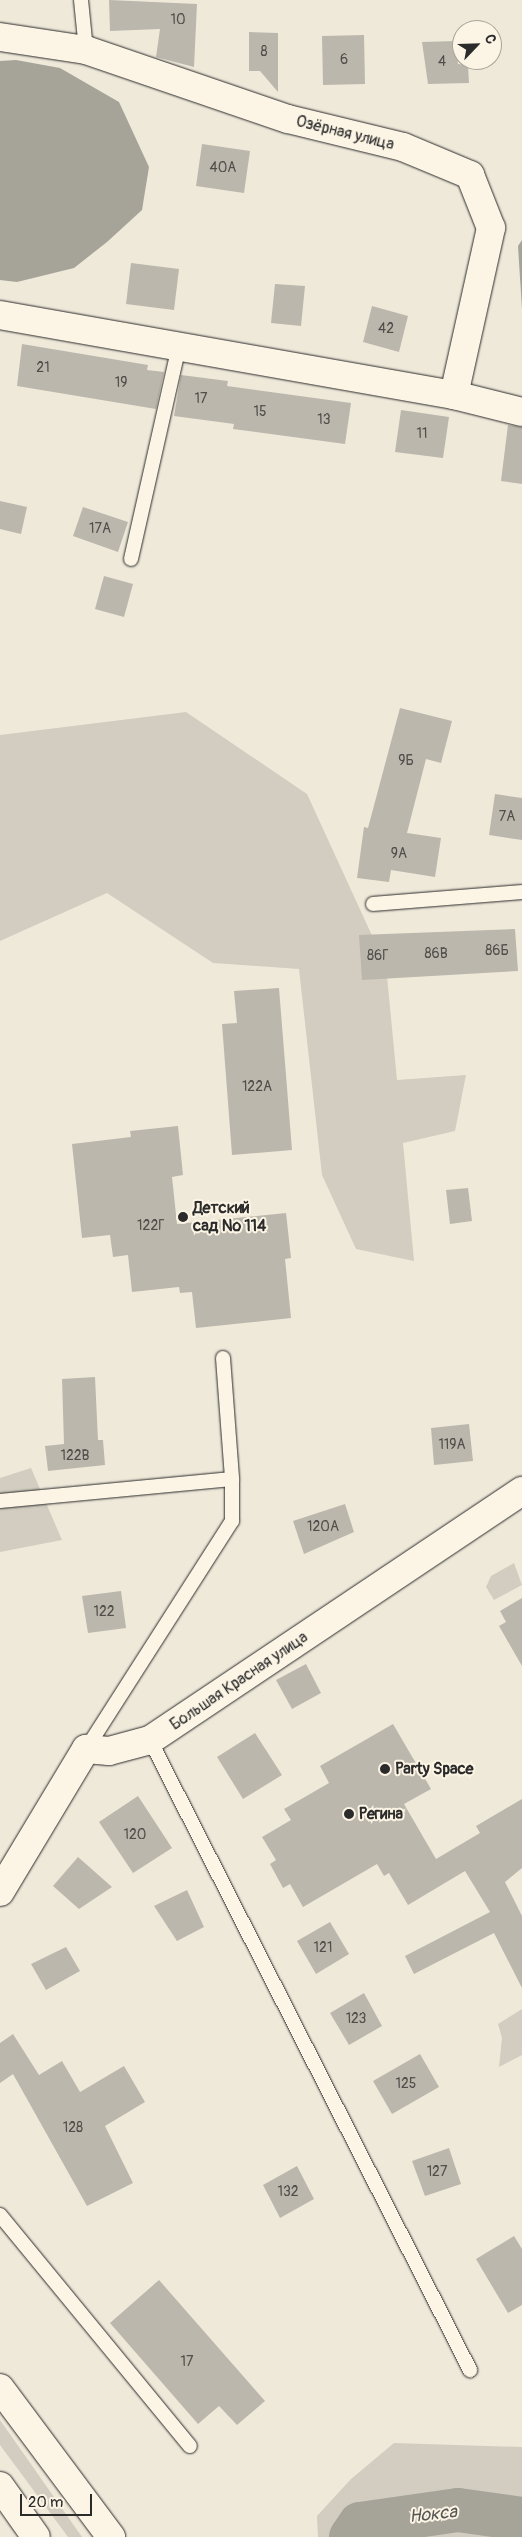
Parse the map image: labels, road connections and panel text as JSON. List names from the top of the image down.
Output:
{
  "streets": {
    "street": ["Озёрная улица", "Большая Красная улица"]
  },
  "water": ["Нокса"],
  "places": ["Детский сад № 114", "Party Space", "Регина"],
  "house_numbers": [
    "10",
    "8",
    "6",
    "4",
    "40А",
    "42",
    "21",
    "19",
    "17",
    "15",
    "13",
    "11",
    "17А",
    "9Б",
    "7А",
    "9А",
    "86Б",
    "86В",
    "86Г",
    "122А",
    "122Г",
    "119А",
    "122В",
    "120А",
    "122",
    "120",
    "121",
    "123",
    "125",
    "128",
    "127",
    "132",
    "17"
  ],
  "scale_bar": "20 m",
  "north": "top right"
}
